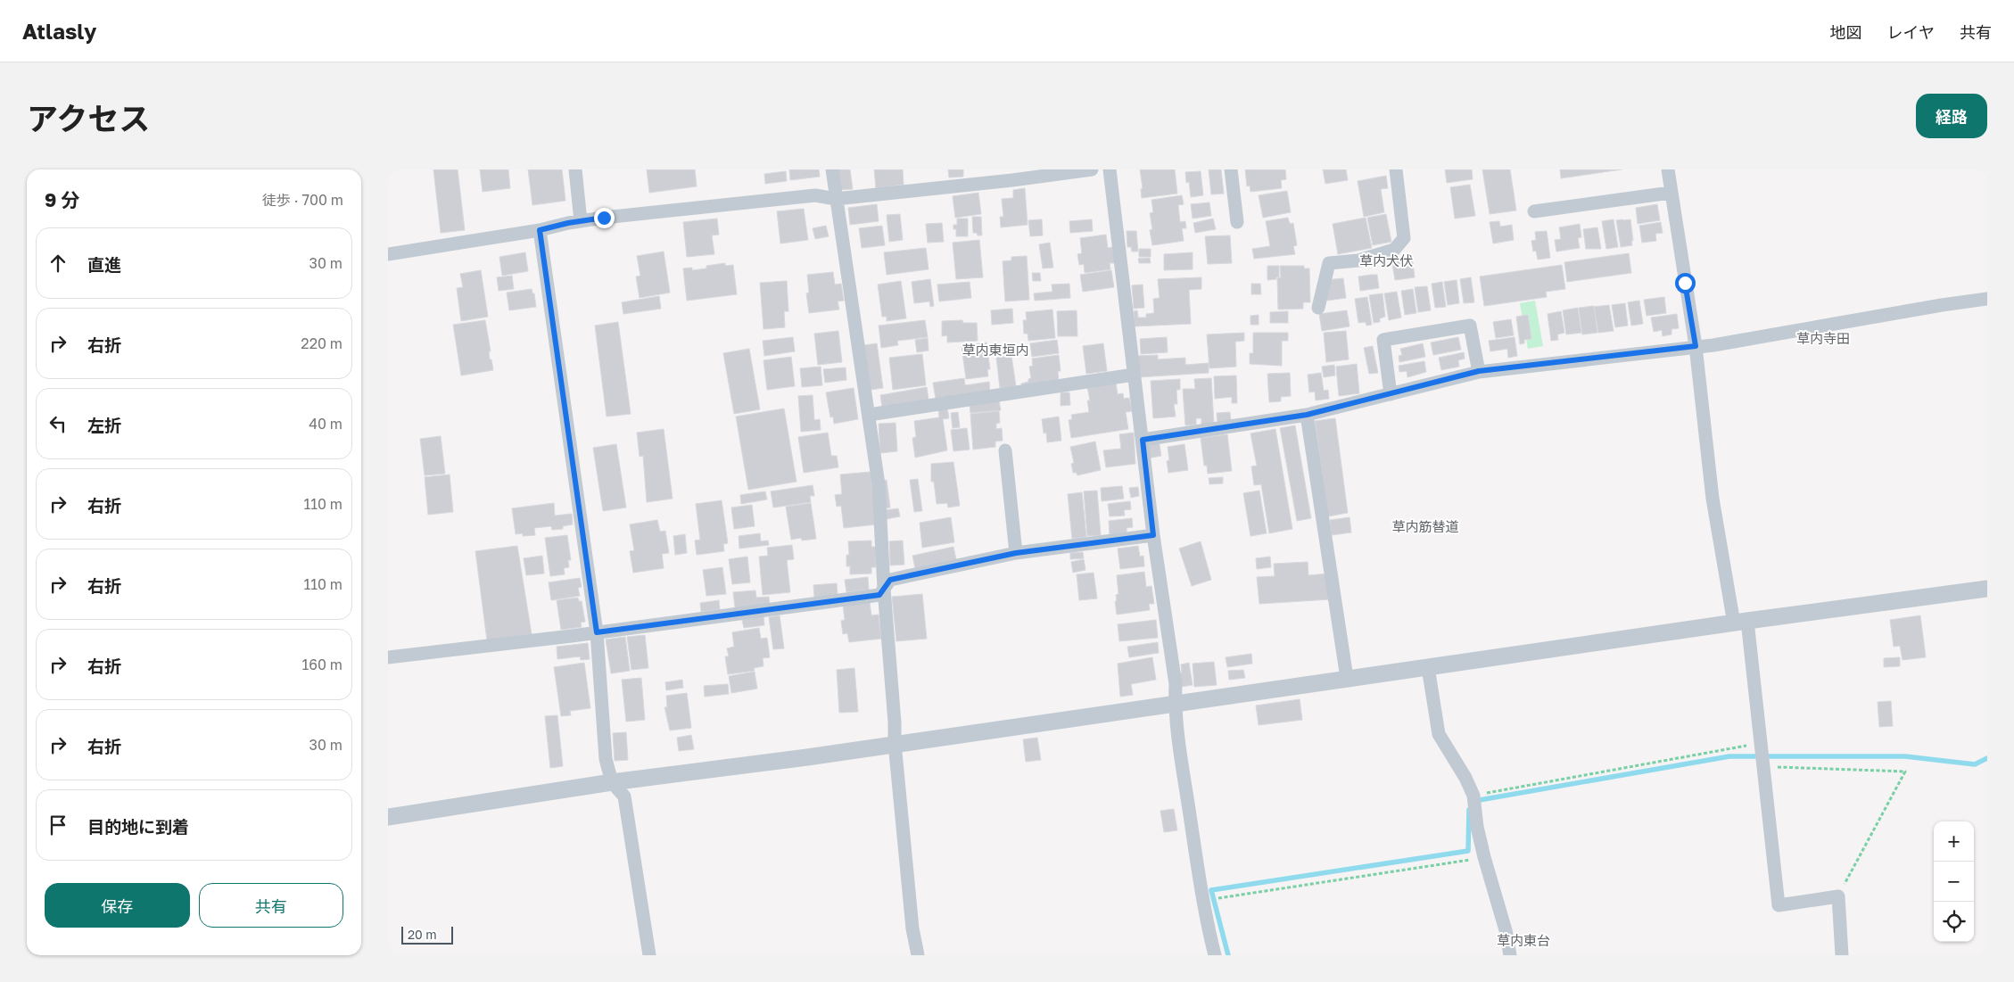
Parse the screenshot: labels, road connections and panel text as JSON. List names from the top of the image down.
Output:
{
  "districts": [
    "草内犬伏",
    "草内寺田",
    "草内東垣内",
    "草内筋替道",
    "草内東台"
  ],
  "scale_bar": "20 m",
  "page": {
    "header": "Atlasly",
    "nav": ["地図", "レイヤ", "共有"],
    "title": "アクセス",
    "buttons": [
      "経路",
      ["保存", "共有"]
    ],
    "heading": ["9 分", "徒歩 · 700 m"],
    "list": [
      ["直進", "30 m"],
      ["右折", "220 m"],
      ["左折", "40 m"],
      ["右折", "110 m"],
      ["右折", "110 m"],
      ["右折", "160 m"],
      ["右折", "30 m"],
      "目的地に到着"
    ],
    "map_buttons": ["+", "−"],
    "scale": "20 m"
  }
}
